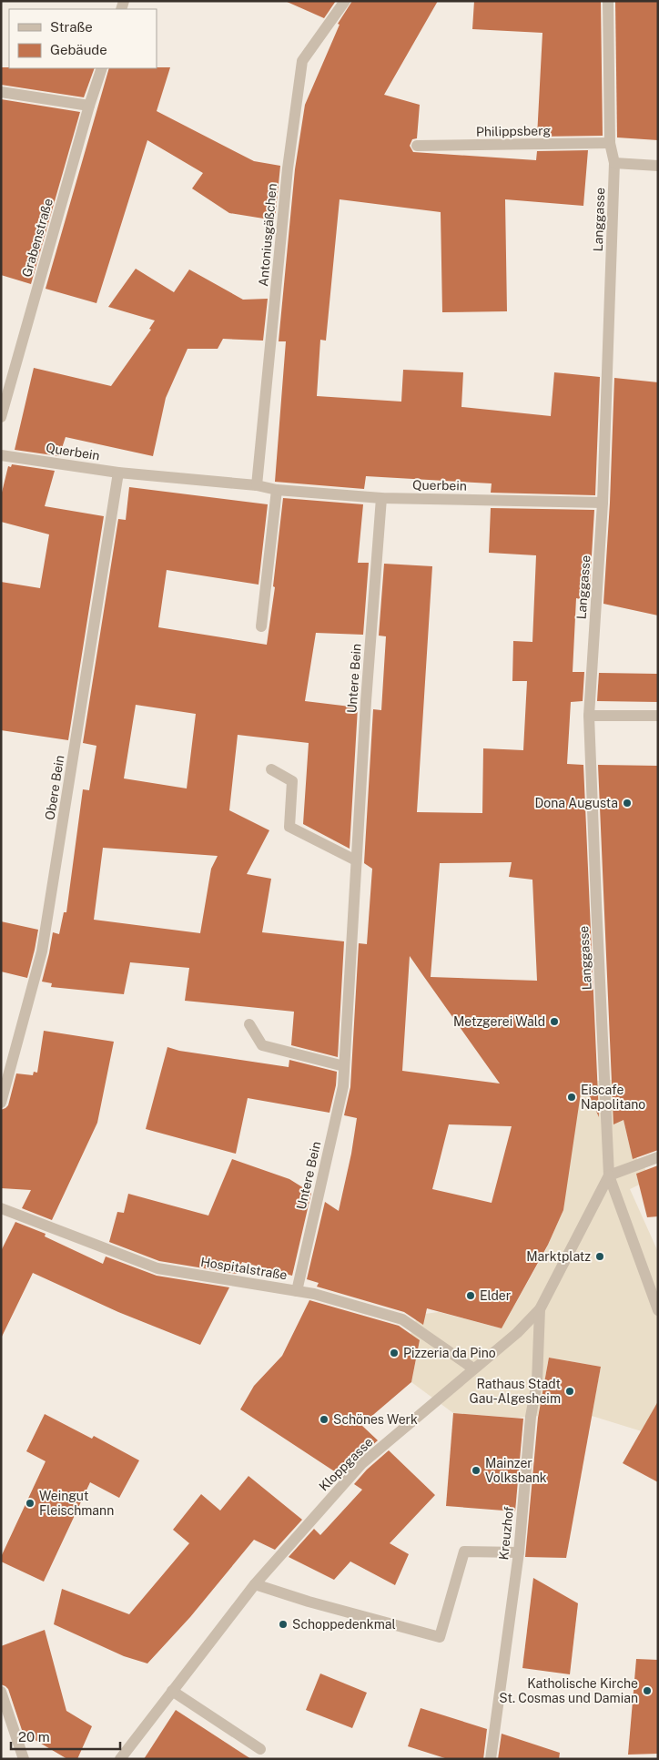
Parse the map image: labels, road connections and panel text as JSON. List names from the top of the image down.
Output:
{
  "streets": {
    "street": [
      "Philippsberg",
      "Langgasse",
      "Antoniusgäßchen",
      "Grabenstraße",
      "Querbein",
      "Untere Bein",
      "Obere Bein",
      "Hospitalstraße",
      "Kloppgasse",
      "Kreuzhof"
    ]
  },
  "crossings": [
    ["Philippsberg", "Langgasse"],
    ["Langgasse", "Querbein"],
    ["Langgasse", "Kloppgasse"],
    ["Antoniusgäßchen", "Querbein"],
    ["Querbein", "Untere Bein"],
    ["Querbein", "Obere Bein"],
    ["Untere Bein", "Hospitalstraße"],
    ["Hospitalstraße", "Kloppgasse"],
    ["Kloppgasse", "Kreuzhof"]
  ],
  "places": [
    "Dona Augusta",
    "Metzgerei Wald",
    "Eiscafe Napolitano",
    "Marktplatz",
    "Elder",
    "Pizzeria da Pino",
    "Rathaus Stadt Gau-Algesheim",
    "Schönes Werk",
    "Mainzer Volksbank",
    "Weingut Fleischmann",
    "Schoppedenkmal",
    "Katholische Kirche St. Cosmas und Damian"
  ],
  "legend": ["Straße", "Gebäude"],
  "scale_bar": "20 m"
}
